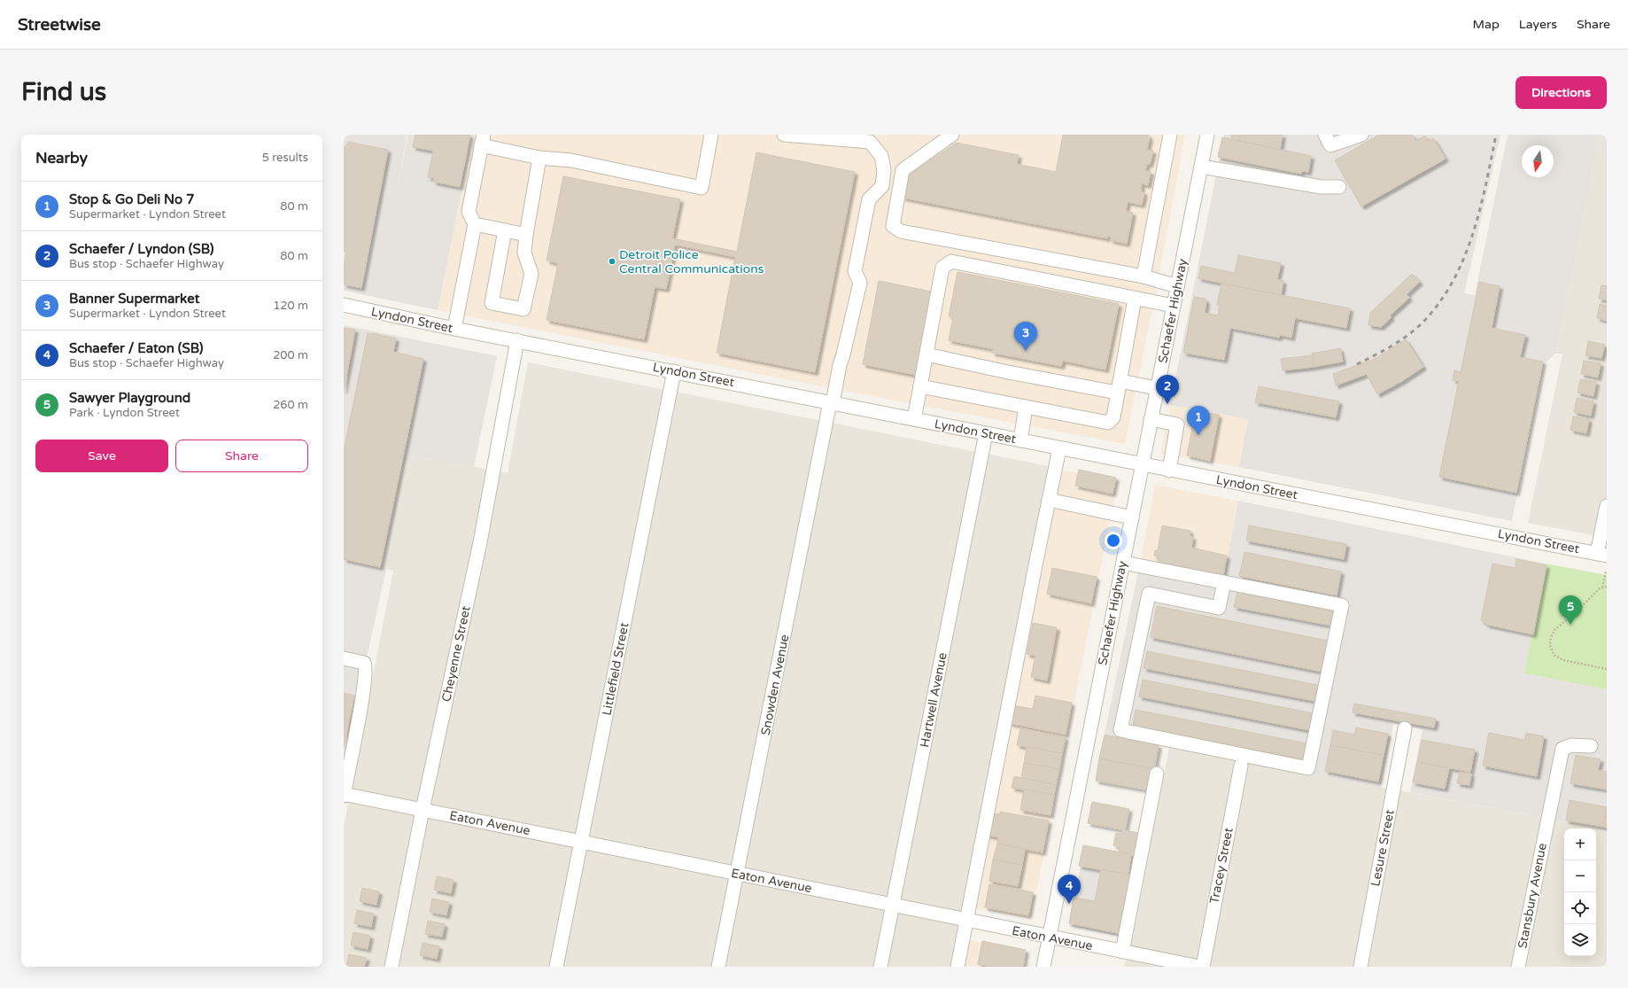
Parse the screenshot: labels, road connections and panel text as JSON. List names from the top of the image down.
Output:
{
  "streets": {
    "street": [
      "Schaefer Highway",
      "Lyndon Street",
      "Cheyenne Street",
      "Littlefield Street",
      "Snowden Avenue",
      "Hartwell Avenue",
      "Eaton Avenue",
      "Lesure Street",
      "Tracey Street",
      "Stansbury Avenue"
    ]
  },
  "crossings": [
    ["Schaefer Highway", "Lyndon Street"],
    ["Schaefer Highway", "Eaton Avenue"],
    ["Lyndon Street", "Cheyenne Street"],
    ["Lyndon Street", "Littlefield Street"],
    ["Lyndon Street", "Snowden Avenue"],
    ["Lyndon Street", "Hartwell Avenue"],
    ["Cheyenne Street", "Eaton Avenue"],
    ["Littlefield Street", "Eaton Avenue"],
    ["Snowden Avenue", "Eaton Avenue"],
    ["Hartwell Avenue", "Eaton Avenue"]
  ],
  "places": ["Detroit Police Central Communications"],
  "north": "bottom",
  "page": {
    "header": "Streetwise",
    "nav": ["Map", "Layers", "Share"],
    "buttons": [
      "Directions",
      ["Save", "Share"]
    ],
    "title": "Find us",
    "heading": ["Nearby", "5 results"],
    "list": [
      {
        "mark": "1",
        "name": "Stop & Go Deli No 7",
        "note": "Supermarket · Lyndon Street",
        "value": "80 m"
      },
      {
        "mark": "2",
        "name": "Schaefer / Lyndon (SB)",
        "note": "Bus stop · Schaefer Highway",
        "value": "80 m"
      },
      {
        "mark": "3",
        "name": "Banner Supermarket",
        "note": "Supermarket · Lyndon Street",
        "value": "120 m"
      },
      {
        "mark": "4",
        "name": "Schaefer / Eaton (SB)",
        "note": "Bus stop · Schaefer Highway",
        "value": "200 m"
      },
      {
        "mark": "5",
        "name": "Sawyer Playground",
        "note": "Park · Lyndon Street",
        "value": "260 m"
      }
    ],
    "pins": [
      "3",
      "2",
      "1",
      "5",
      "4"
    ],
    "map_buttons": ["+", "−"]
  }
}
